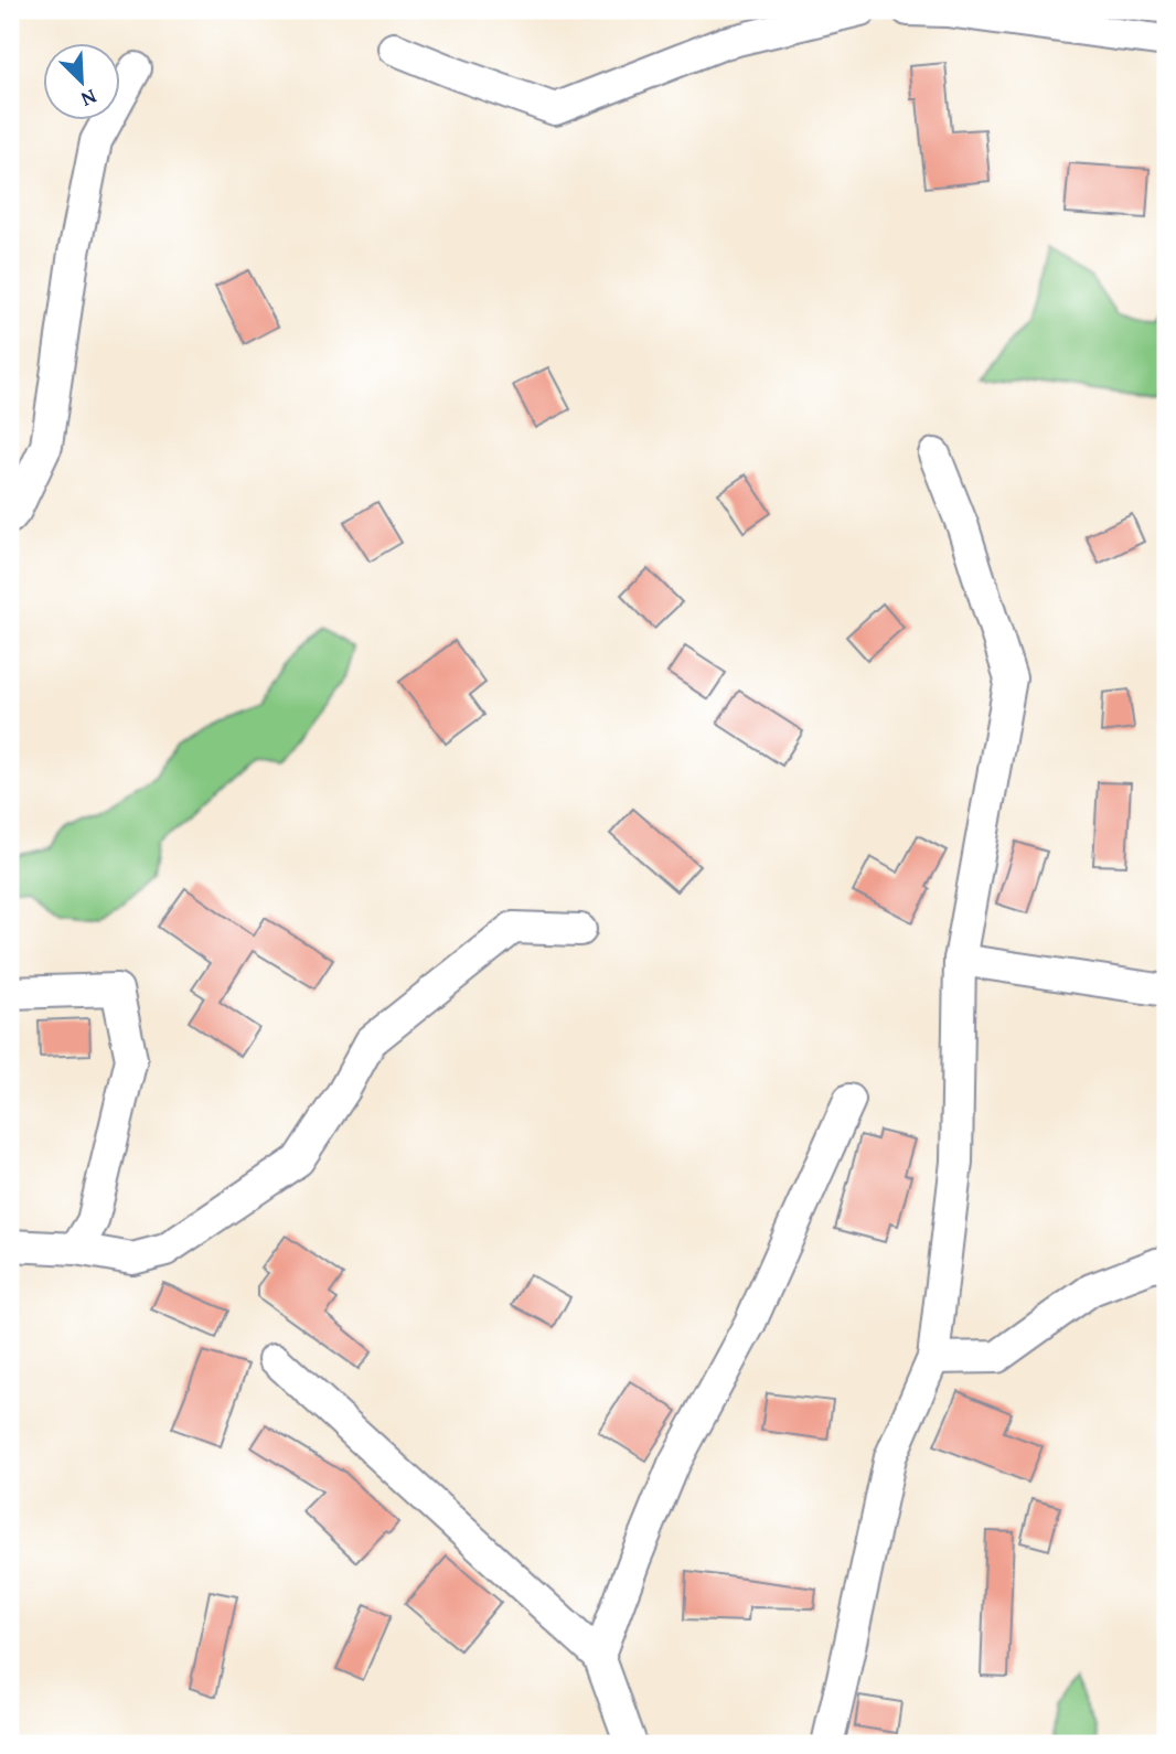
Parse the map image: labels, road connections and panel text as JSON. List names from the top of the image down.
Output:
{
  "north": "bottom right"
}
